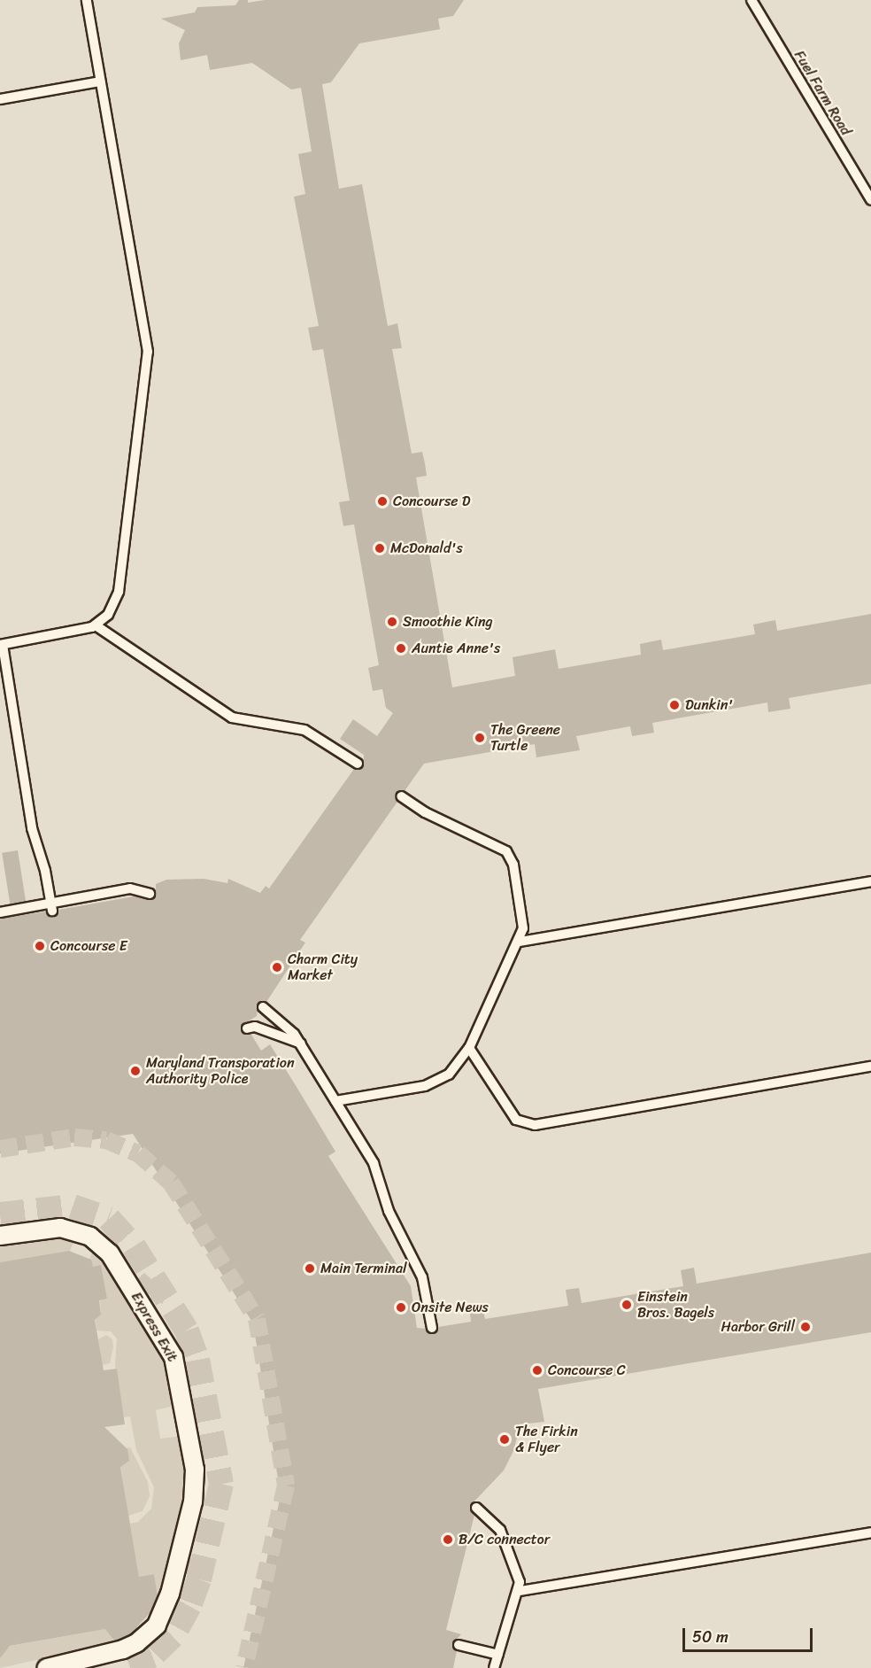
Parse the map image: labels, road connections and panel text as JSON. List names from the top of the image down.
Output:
{
  "streets": {
    "street": ["Express Exit"],
    "lane": ["Fuel Farm Road"]
  },
  "places": [
    "Concourse D",
    "McDonald's",
    "Smoothie King",
    "Auntie Anne's",
    "Dunkin'",
    "The Greene Turtle",
    "Concourse E",
    "Charm City Market",
    "Maryland Transporation Authority Police",
    "Main Terminal",
    "Einstein Bros. Bagels",
    "Onsite News",
    "Harbor Grill",
    "Concourse C",
    "The Firkin & Flyer",
    "B/C connector"
  ],
  "scale_bar": "50 m"
}
